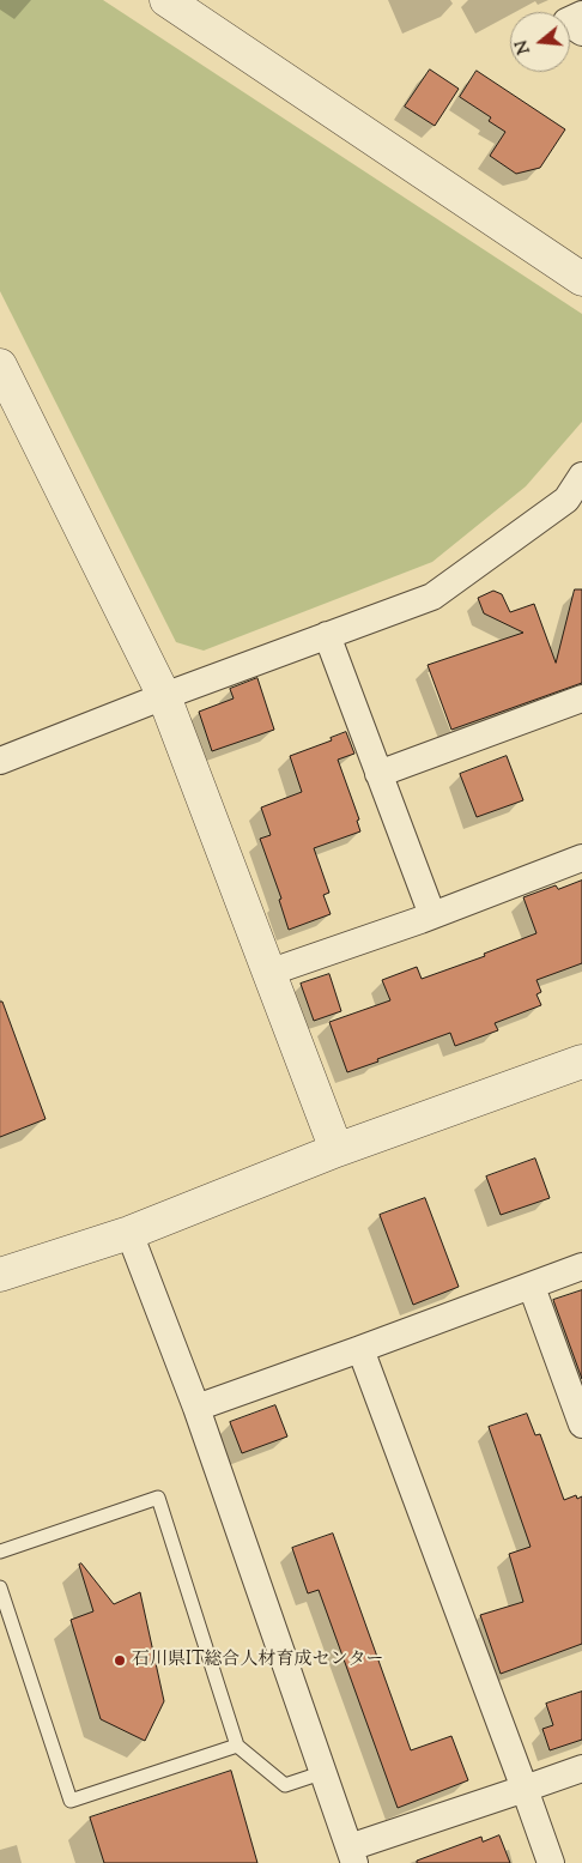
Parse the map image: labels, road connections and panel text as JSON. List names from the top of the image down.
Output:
{
  "places": ["石川県IT総合人材育成センター"],
  "north": "left"
}
